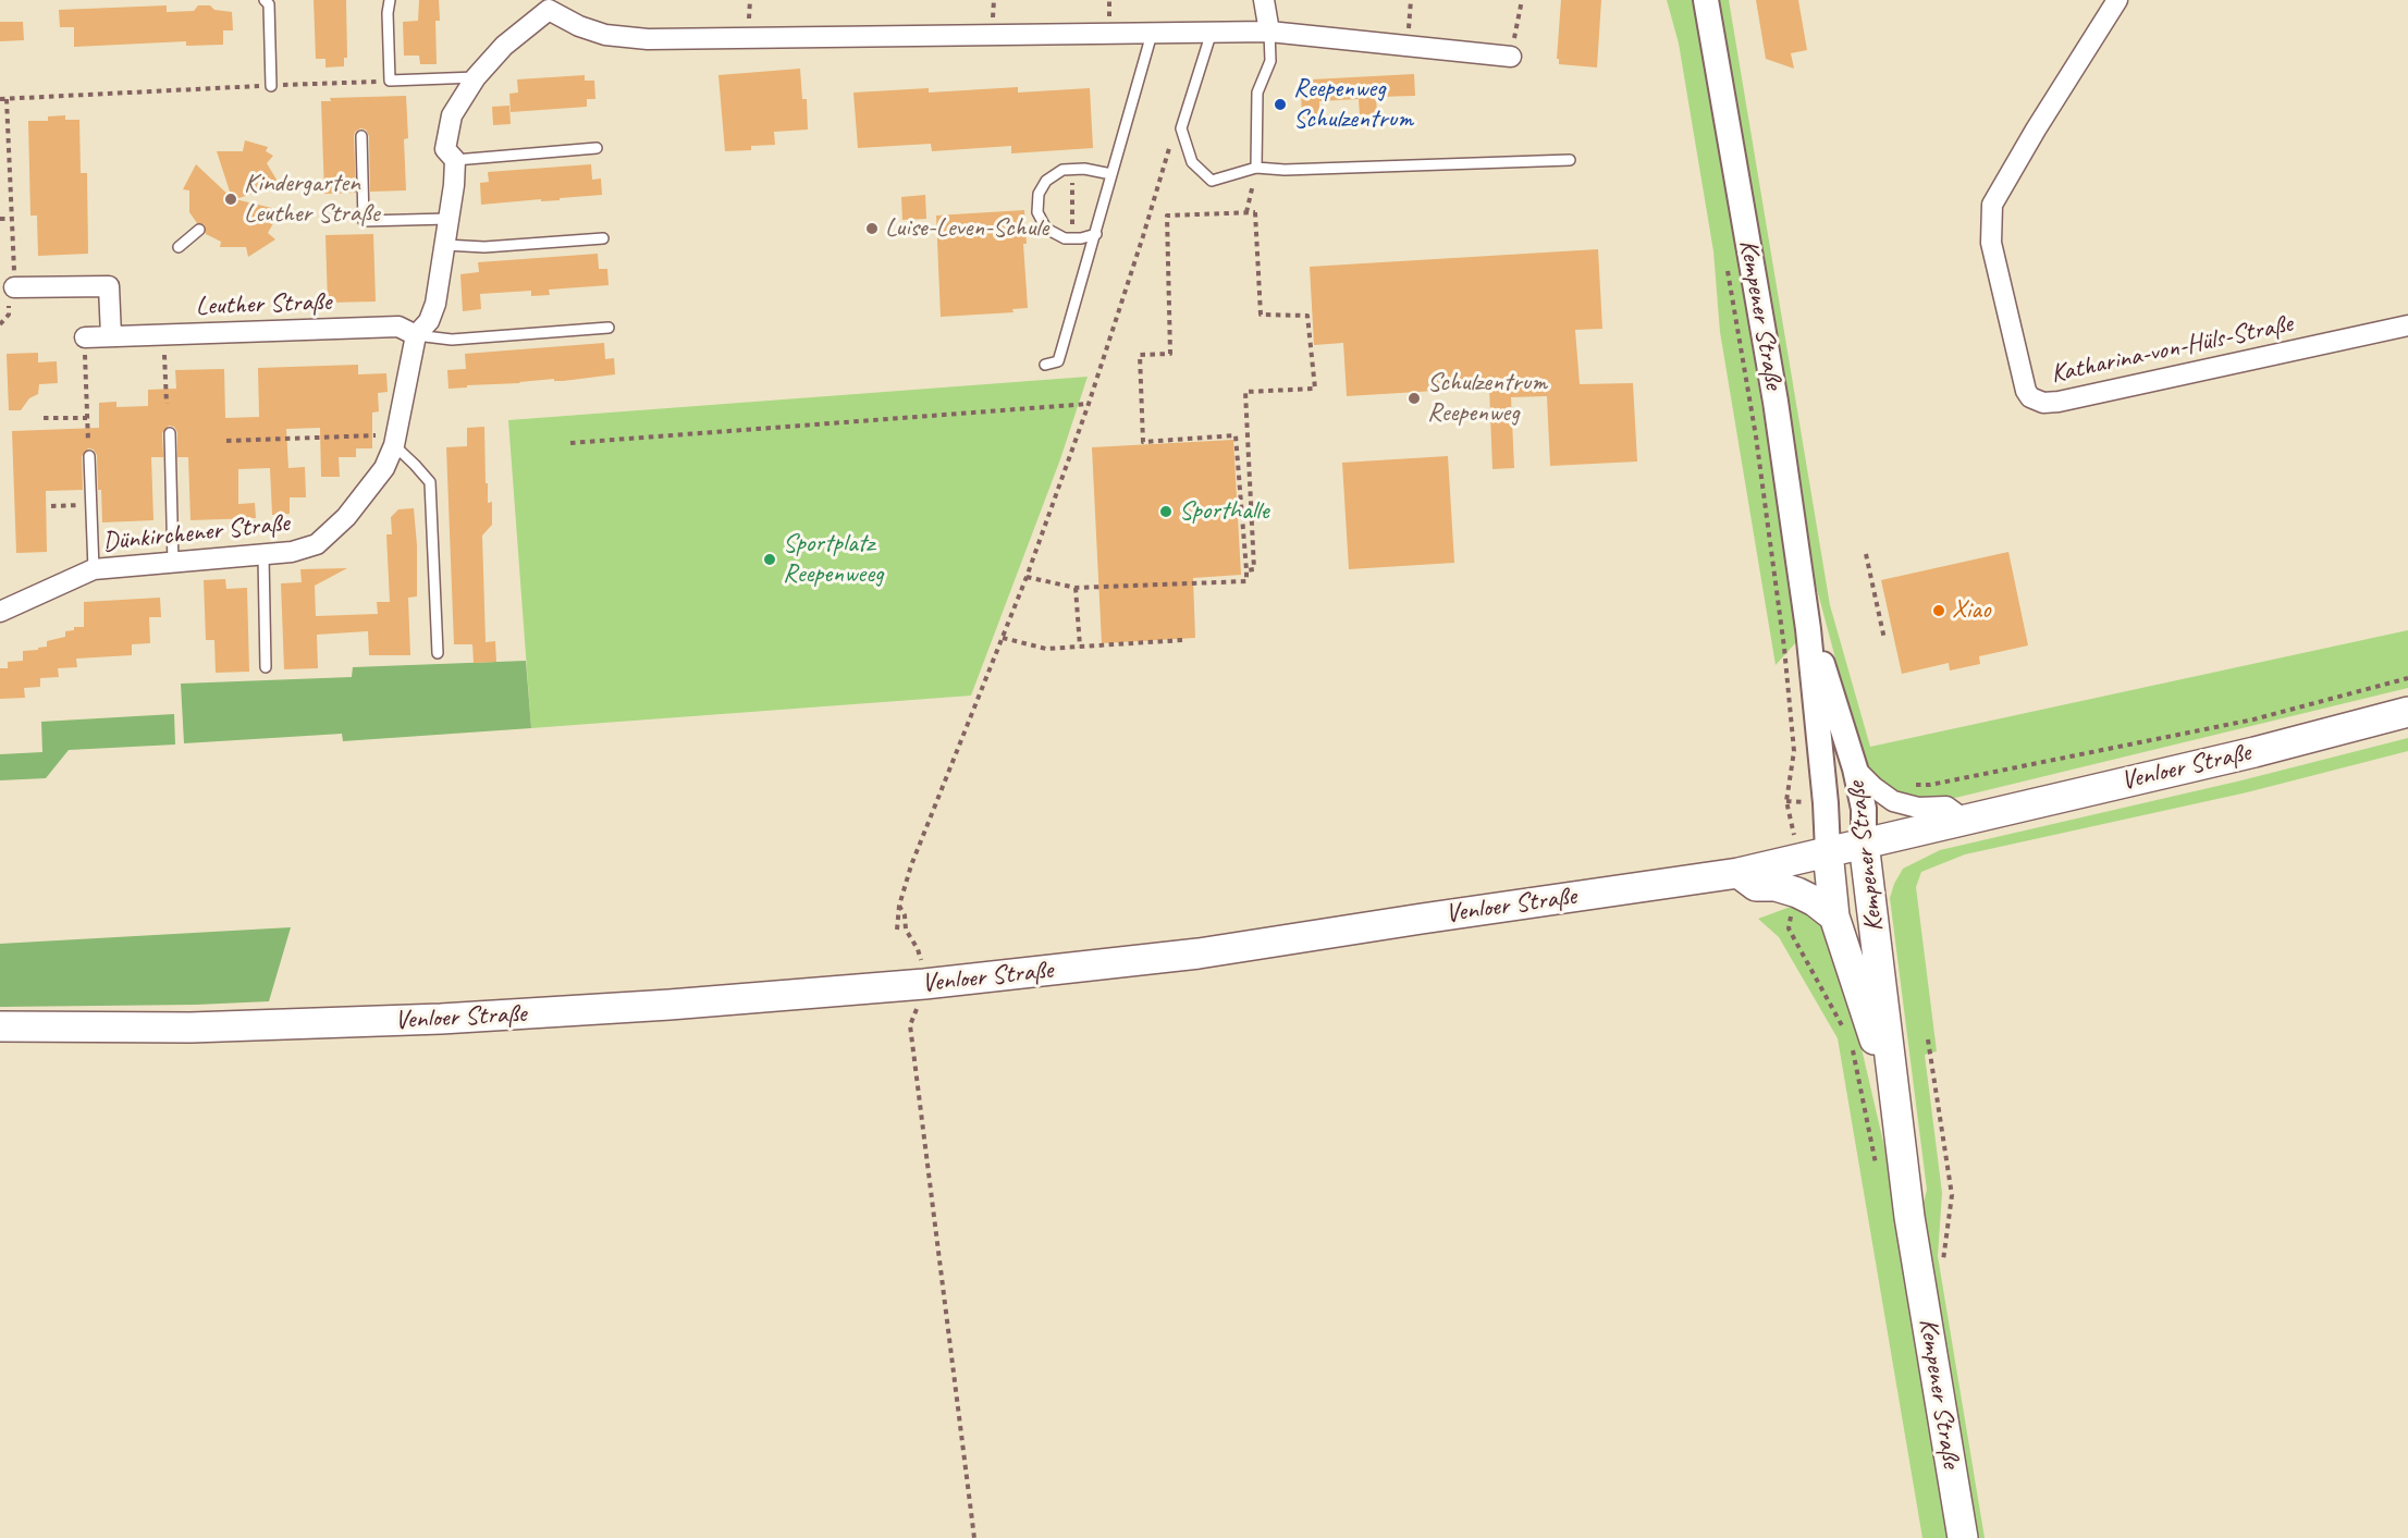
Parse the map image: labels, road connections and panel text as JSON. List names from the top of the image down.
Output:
{
  "streets": {
    "main road": ["Kempener Straße", "Venloer Straße"],
    "street": ["Leuther Straße", "Katharina-von-Hüls-Straße", "Dünkirchener Straße"]
  },
  "crossings": [
    ["Leuther Straße", "Dünkirchener Straße"],
    ["Kempener Straße", "Venloer Straße"]
  ],
  "places": [
    "Reepenweg Schulzentrum",
    "Kindergarten Leuther Straße",
    "Luise-Leven-Schule",
    "Schulzentrum Reepenweg",
    "Sporthalle",
    "Sportplatz Reepenweeg",
    "Xiao"
  ]
}
